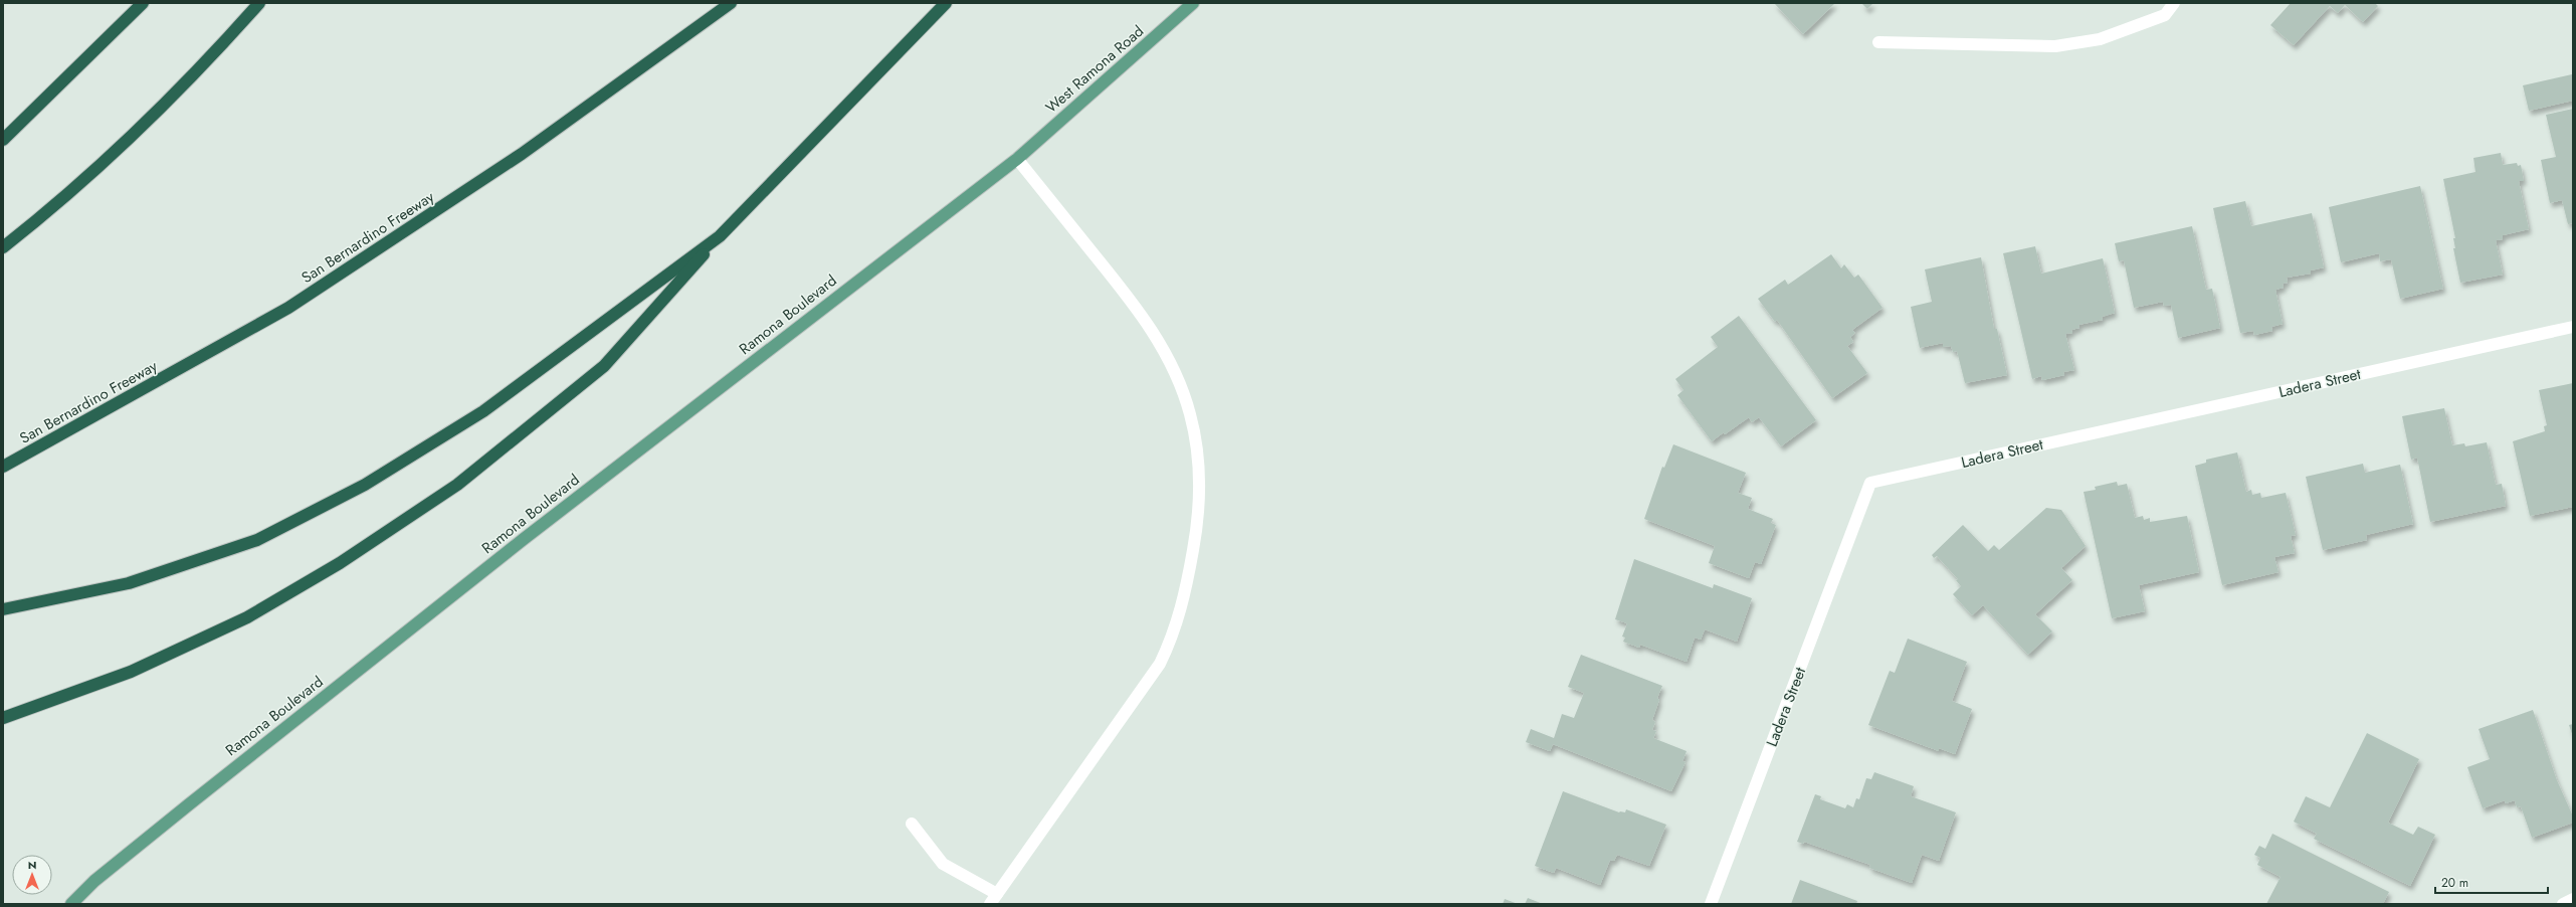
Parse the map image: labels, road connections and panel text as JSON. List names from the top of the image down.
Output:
{
  "streets": {
    "highway": ["San Bernardino Freeway"],
    "main road": ["West Ramona Road", "Ramona Boulevard"],
    "street": ["Ladera Street"]
  },
  "crossings": [
    ["West Ramona Road", "Ramona Boulevard"]
  ],
  "scale_bar": "20 m",
  "north": "top"
}
